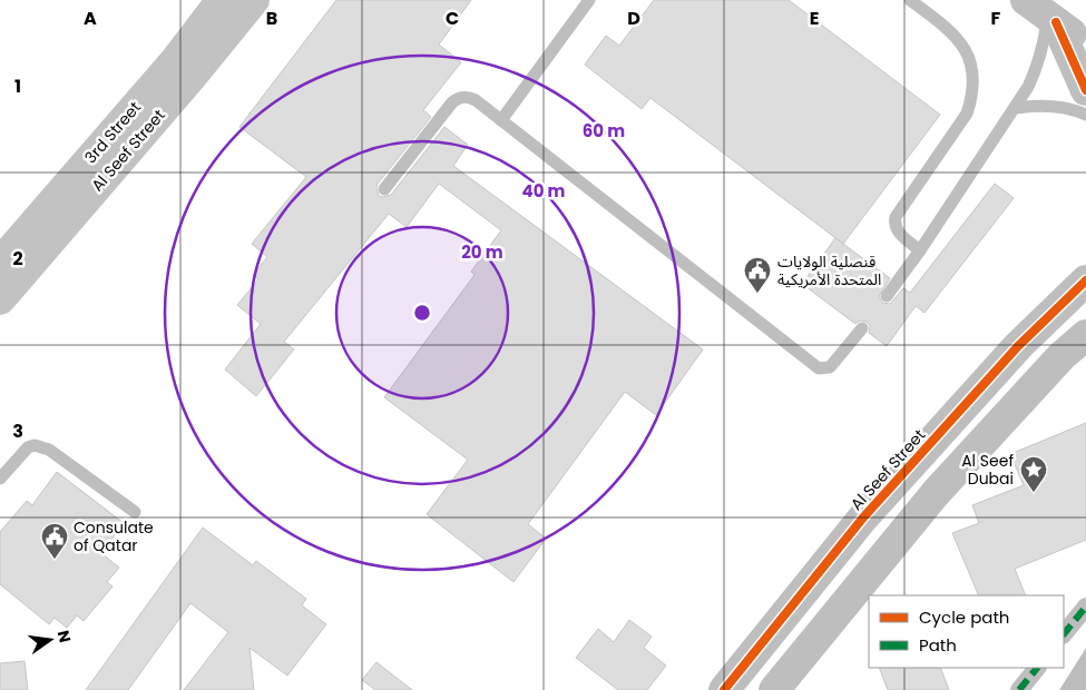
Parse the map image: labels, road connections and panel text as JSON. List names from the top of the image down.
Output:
{
  "streets": {
    "main road": ["3rd Street", "Al Seef Street"]
  },
  "places": {
    "public building": ["قنصلية الولايات المتحدة الأمريكية", "Consulate of Qatar"],
    "place": ["Al Seef Dubai"]
  },
  "legend": ["Cycle path", "Path"],
  "north": "right",
  "grid": {
    "columns": [
      "A",
      "B",
      "C",
      "D",
      "E",
      "F"
    ],
    "rows": ["1", "2", "3"]
  },
  "rings": ["60 m", "40 m", "20 m"]
}
